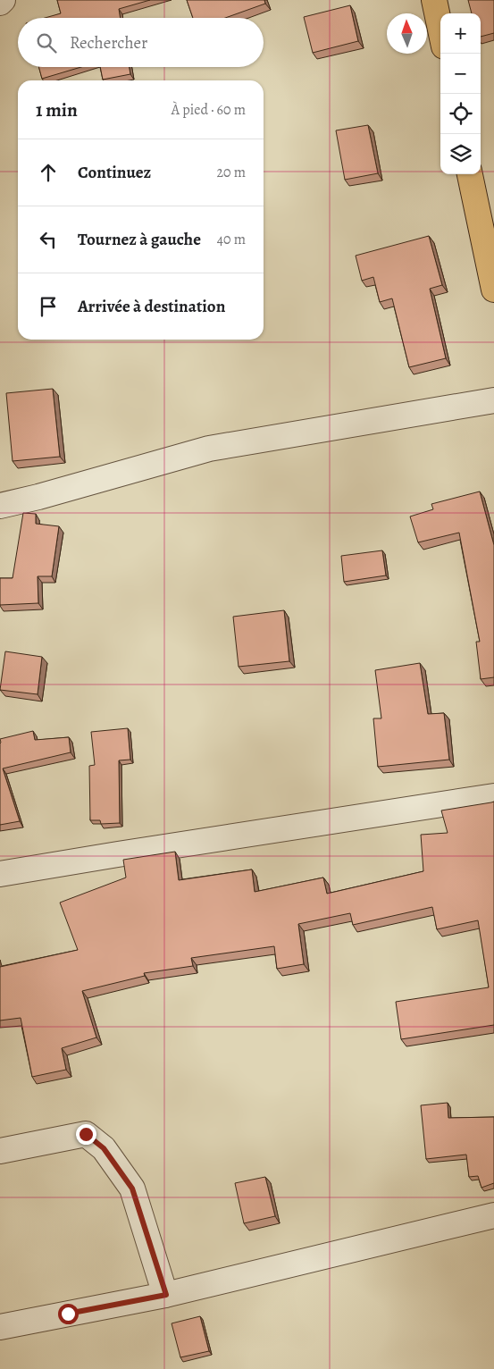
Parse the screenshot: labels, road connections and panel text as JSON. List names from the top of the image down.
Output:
{
  "north": "top",
  "page": {
    "map_buttons": ["+", "−"],
    "search": "Rechercher",
    "heading": ["1 min", "À pied · 60 m"],
    "list": [
      ["Continuez", "20 m"],
      ["Tournez à gauche", "40 m"],
      "Arrivée à destination"
    ]
  }
}
